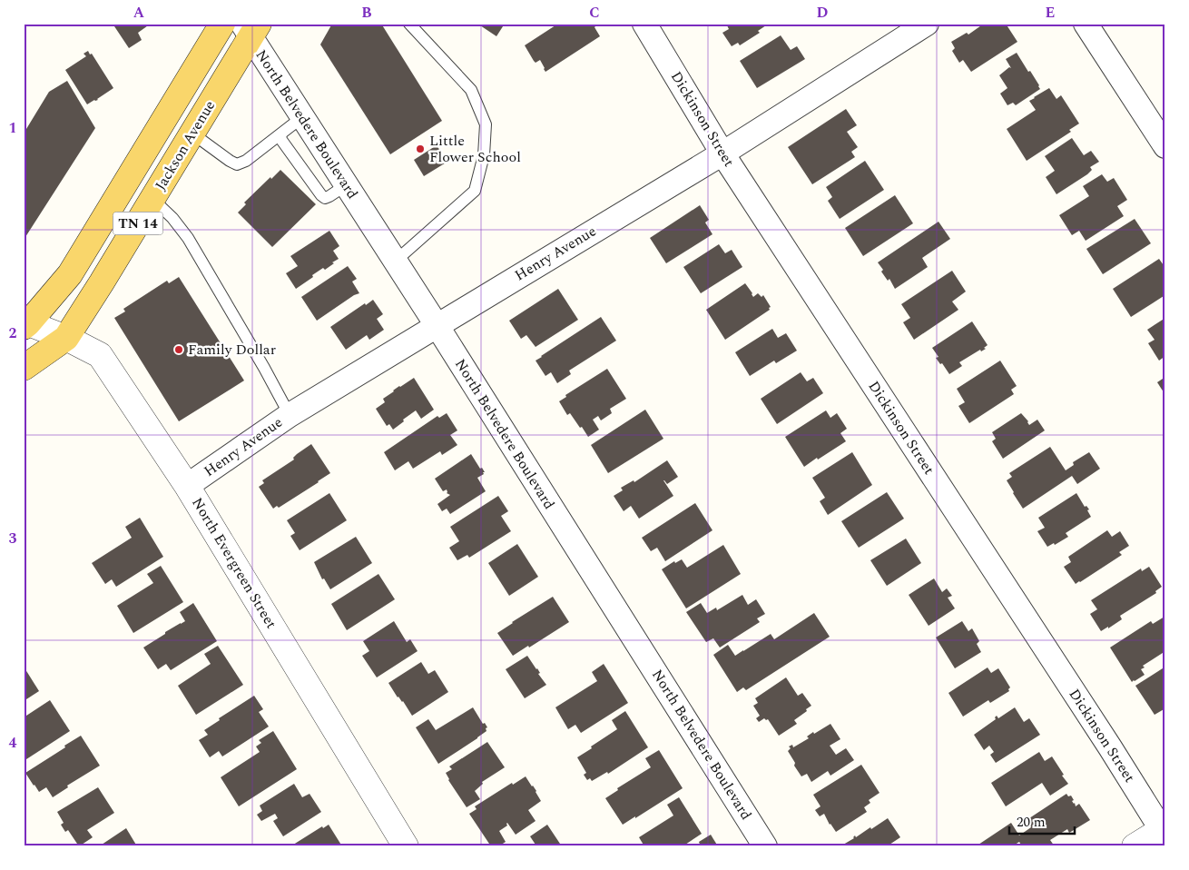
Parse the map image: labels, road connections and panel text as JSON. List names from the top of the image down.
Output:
{
  "streets": {
    "main road": ["Jackson Avenue", "TN 14"],
    "street": [
      "Dickinson Street",
      "North Belvedere Boulevard",
      "Henry Avenue",
      "North Evergreen Street"
    ]
  },
  "crossings": [
    ["Dickinson Street", "Henry Avenue"],
    ["North Belvedere Boulevard", "Jackson Avenue"],
    ["North Belvedere Boulevard", "Henry Avenue"],
    ["Jackson Avenue", "North Evergreen Street"],
    ["TN 14", "North Evergreen Street"],
    ["Henry Avenue", "North Evergreen Street"]
  ],
  "places": ["Little Flower School", "Family Dollar"],
  "scale_bar": "20 m",
  "grid": {
    "columns": [
      "A",
      "B",
      "C",
      "D",
      "E"
    ],
    "rows": [
      "1",
      "2",
      "3",
      "4"
    ]
  }
}
